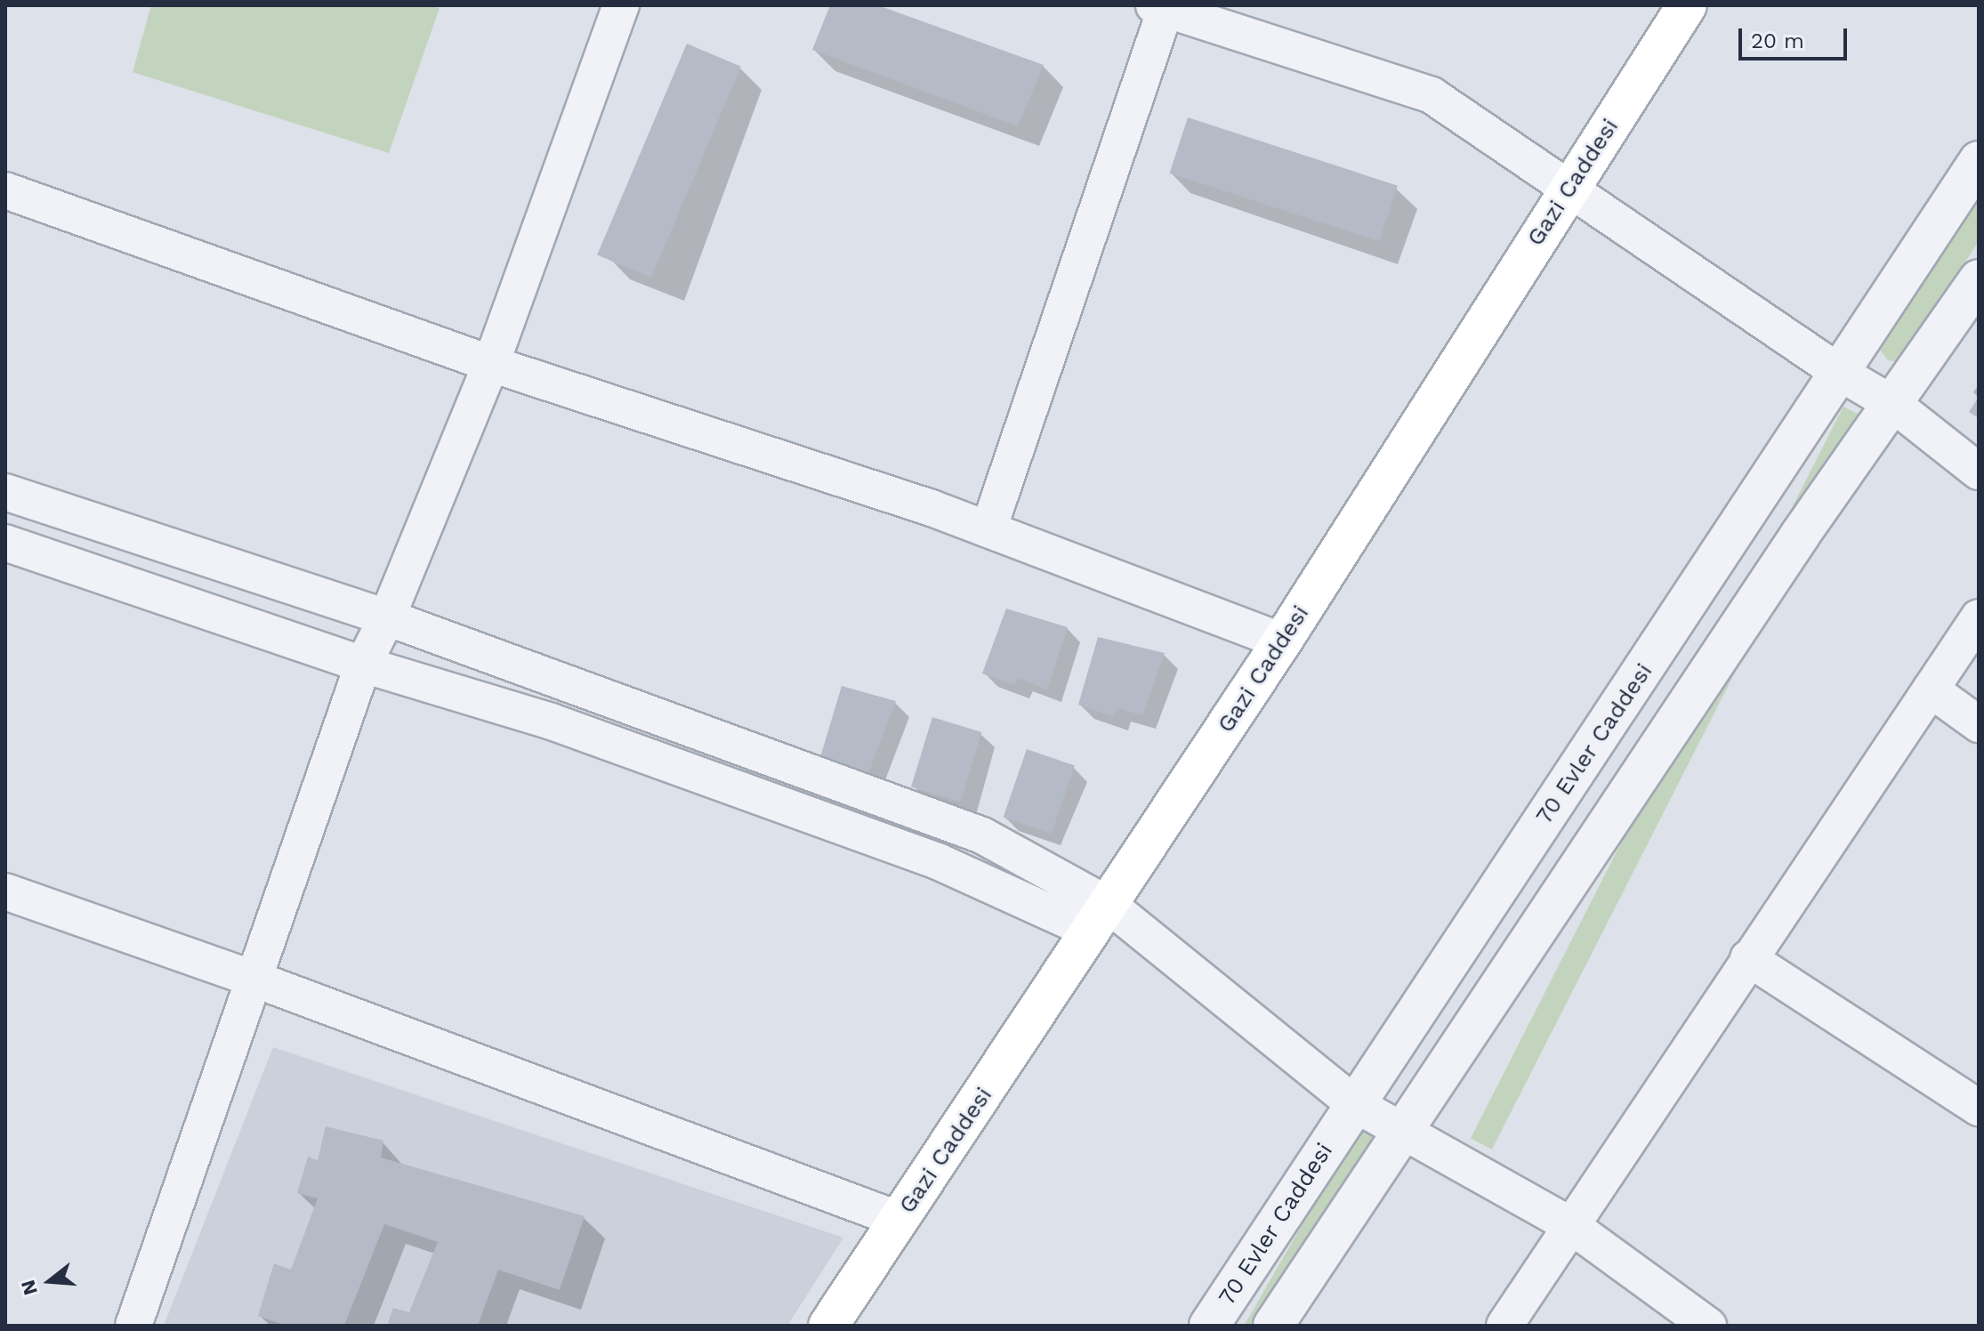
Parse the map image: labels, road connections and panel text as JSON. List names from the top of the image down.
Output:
{
  "streets": {
    "main road": ["Gazi Caddesi"],
    "street": ["70 Evler Caddesi"]
  },
  "scale_bar": "20 m",
  "north": "left"
}
